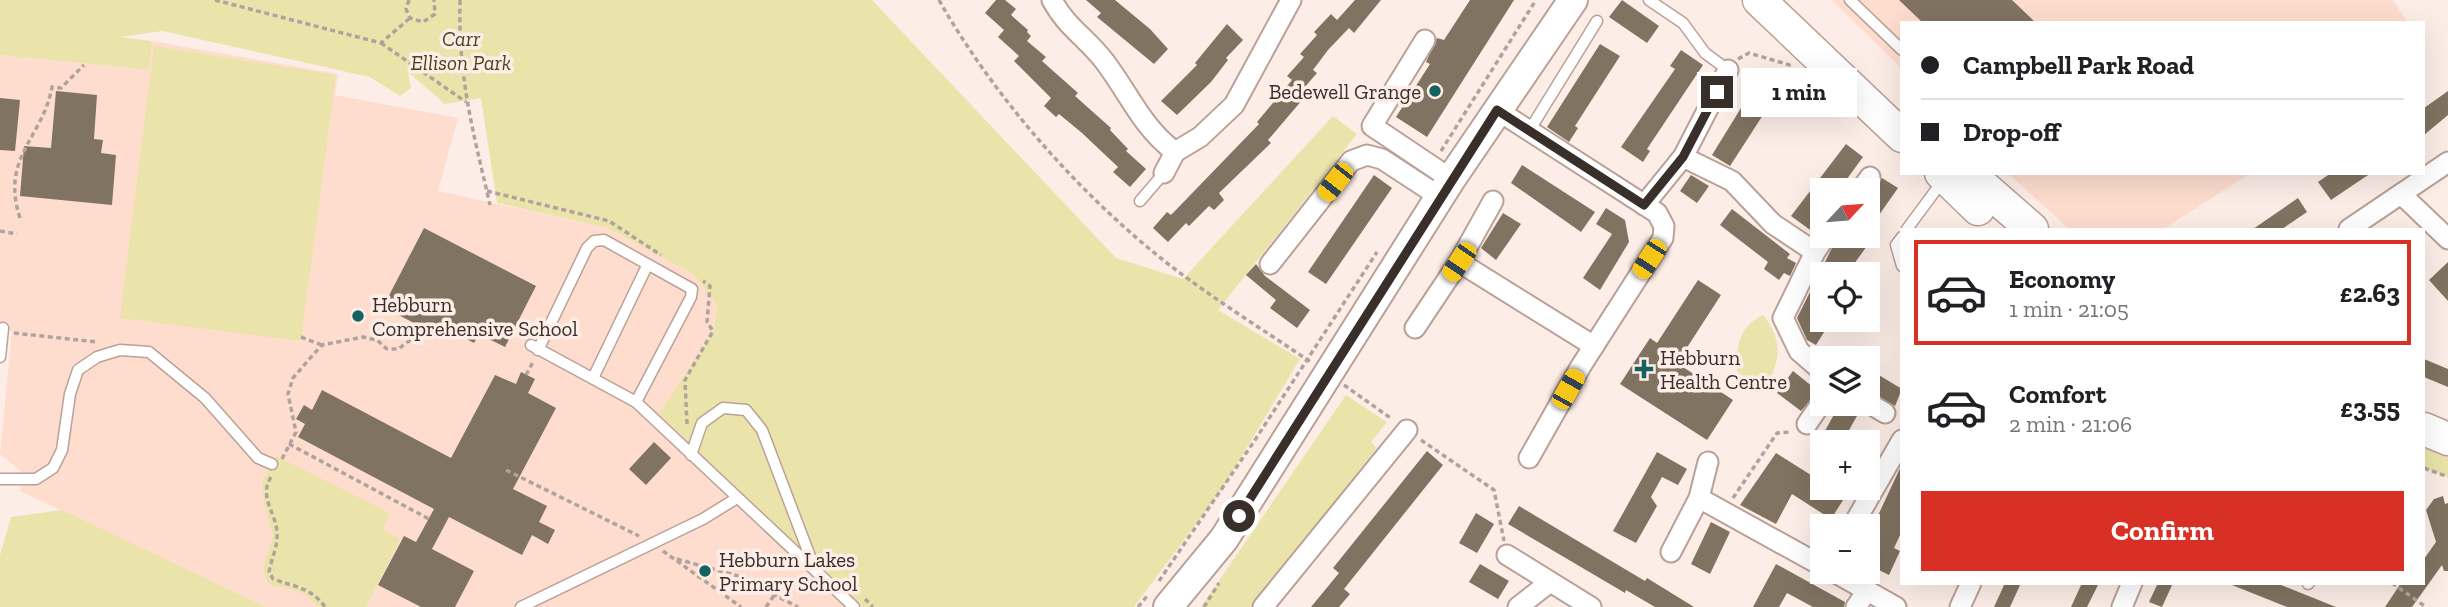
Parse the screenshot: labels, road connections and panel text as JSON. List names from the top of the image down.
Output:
{
  "parks": ["Carr Ellison Park"],
  "places": {
    "other": ["Bedewell Grange", "Hebburn Comprehensive School", "Hebburn Lakes Primary School"],
    "health": ["Hebburn Health Centre"]
  },
  "north": "top right",
  "page": {
    "banner": ["Campbell Park Road", "Drop-off"],
    "bubble": "1 min",
    "map_buttons": ["+", "−"],
    "list": [
      {
        "name": "Economy",
        "note": "1 min · 21:05",
        "value": "£2.63"
      },
      {
        "name": "Comfort",
        "note": "2 min · 21:06",
        "value": "£3.55"
      }
    ],
    "buttons": "Confirm"
  }
}
